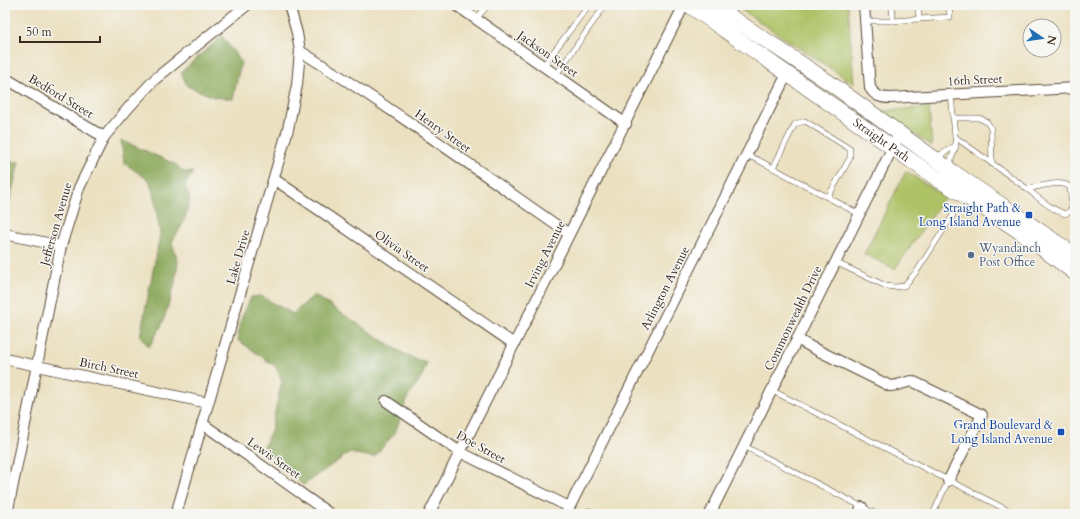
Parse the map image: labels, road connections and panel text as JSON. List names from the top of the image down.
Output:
{
  "streets": {
    "main road": ["Straight Path"],
    "street": [
      "Jackson Street",
      "16th Street",
      "Bedford Street",
      "Henry Street",
      "Jefferson Avenue",
      "Olivia Street",
      "Irving Avenue",
      "Lake Drive",
      "Arlington Avenue",
      "Commonwealth Drive",
      "Birch Street",
      "Doe Street",
      "Lewis Street"
    ]
  },
  "crossings": [
    ["Jackson Street", "Irving Avenue"],
    ["Bedford Street", "Jefferson Avenue"],
    ["Henry Street", "Irving Avenue"],
    ["Henry Street", "Lake Drive"],
    ["Straight Path", "Arlington Avenue"],
    ["Straight Path", "Commonwealth Drive"],
    ["Jefferson Avenue", "Birch Street"],
    ["Olivia Street", "Irving Avenue"],
    ["Olivia Street", "Lake Drive"],
    ["Irving Avenue", "Doe Street"],
    ["Lake Drive", "Birch Street"],
    ["Lake Drive", "Lewis Street"],
    ["Arlington Avenue", "Doe Street"]
  ],
  "places": {
    "transit": ["Straight Path & Long Island Avenue", "Grand Boulevard & Long Island Avenue"],
    "other": ["Wyandanch Post Office"]
  },
  "scale_bar": "50 m",
  "north": "right"
}
